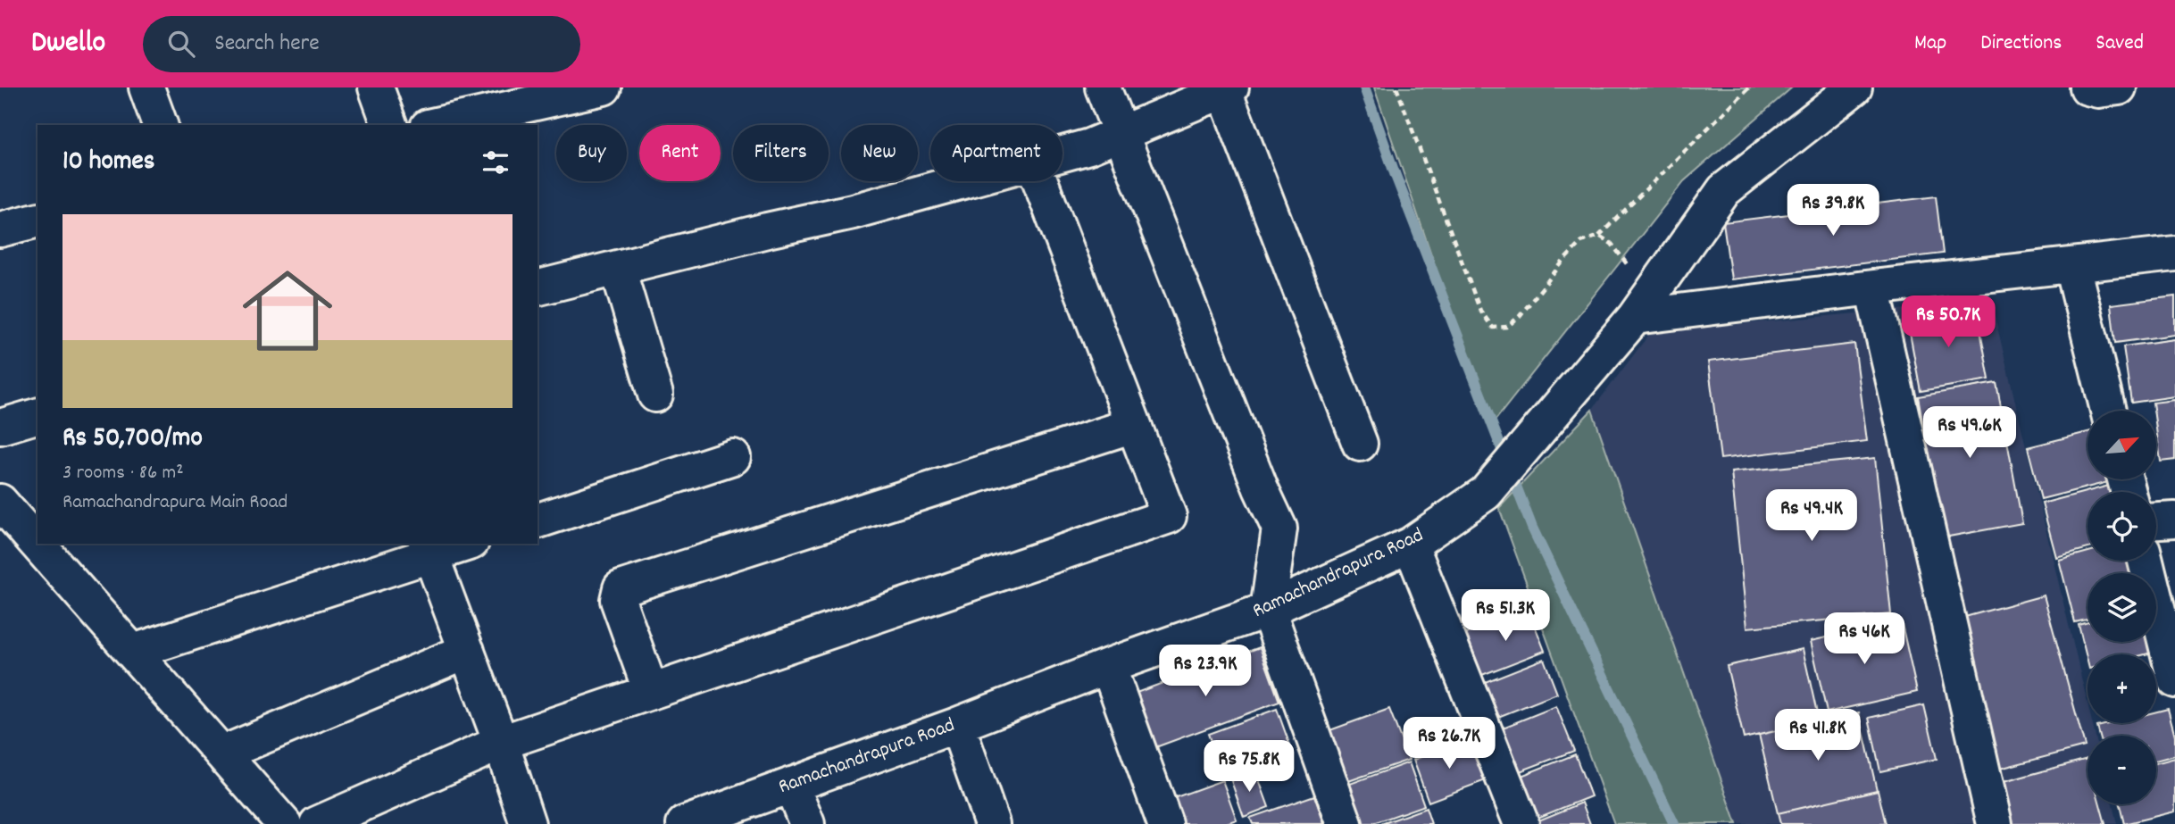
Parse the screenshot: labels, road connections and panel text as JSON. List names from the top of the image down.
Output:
{
  "streets": {
    "street": ["Ramachandrapura Road"]
  },
  "north": "top right",
  "page": {
    "header": "Dwello",
    "search": "Search here",
    "nav": ["Map", "Directions", "Saved"],
    "chip": [
      "Buy",
      "Rent",
      "Filters",
      "New",
      "Apartment"
    ],
    "heading": "10 homes",
    "price": [
      "Rs 39.8K",
      "Rs 50.7K",
      "Rs 49.6K",
      "Rs 49.4K",
      "Rs 51.3K",
      "Rs 46K",
      "Rs 23.9K",
      "Rs 41.8K",
      "Rs 26.7K",
      "Rs 75.8K"
    ],
    "list": [
      {
        "name": "Rs 50,700/mo",
        "note": "3 rooms · 86 m² · Ramachandrapura Main Road"
      }
    ],
    "map_buttons": ["+", "−"]
  }
}
